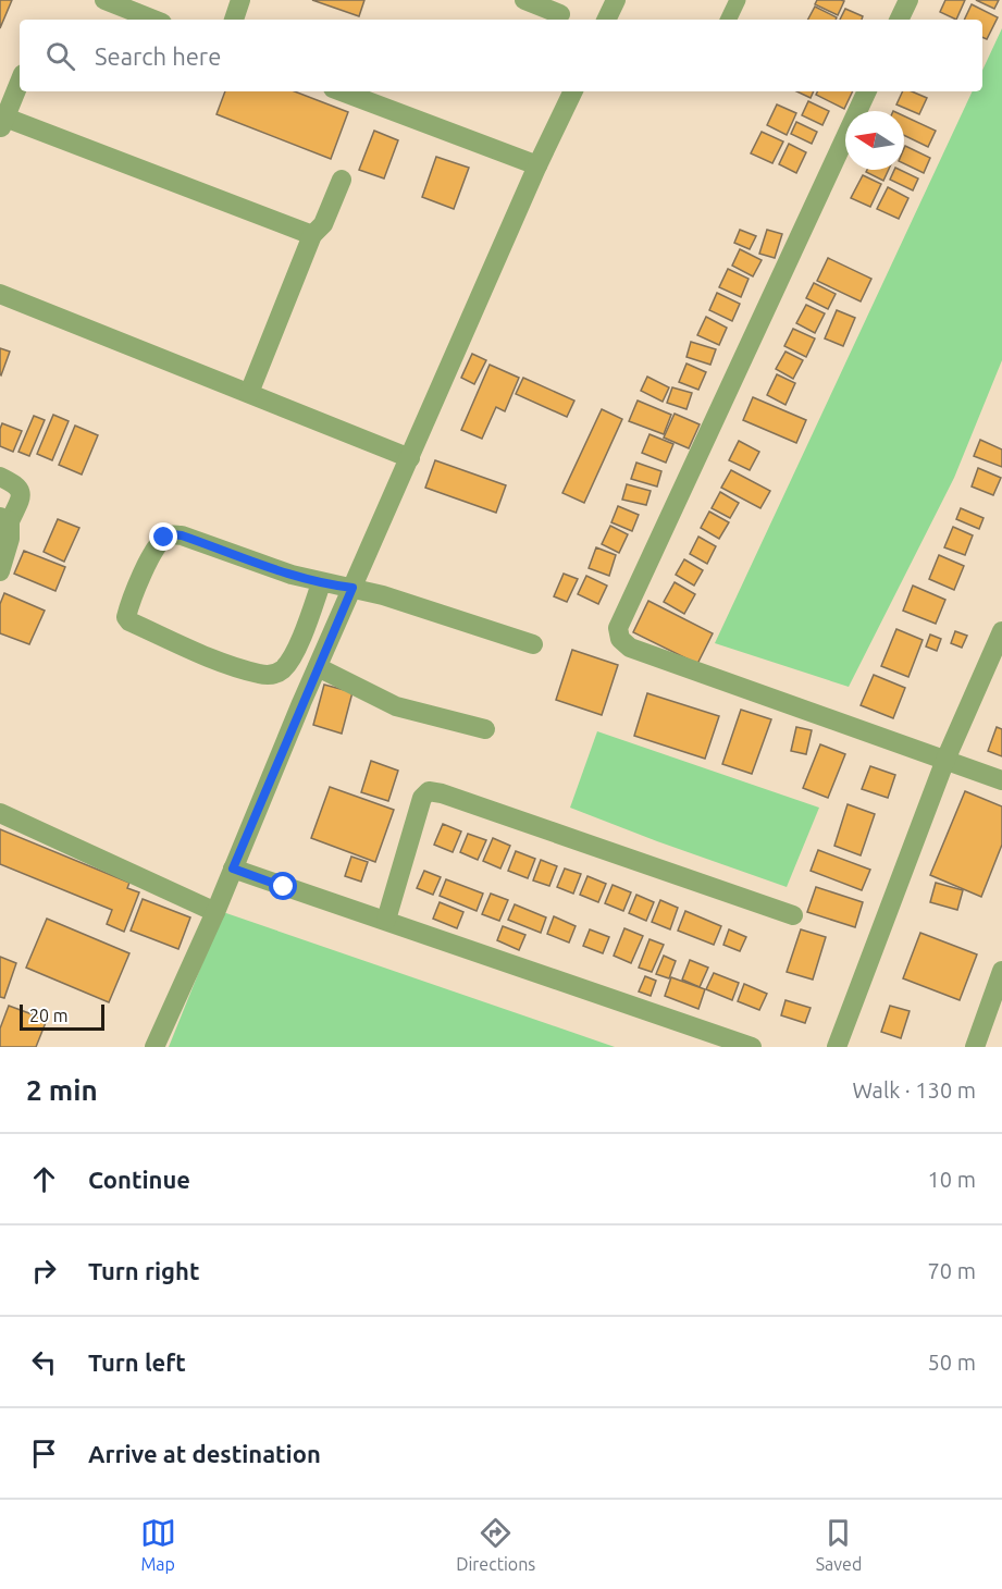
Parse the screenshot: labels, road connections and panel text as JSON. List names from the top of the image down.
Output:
{
  "scale_bar": "20 m",
  "north": "left",
  "page": {
    "search": "Search here",
    "scale": "20 m",
    "heading": ["2 min", "Walk · 130 m"],
    "list": [
      ["Continue", "10 m"],
      ["Turn right", "70 m"],
      ["Turn left", "50 m"],
      "Arrive at destination"
    ],
    "nav": ["Map", "Directions", "Saved"]
  }
}
